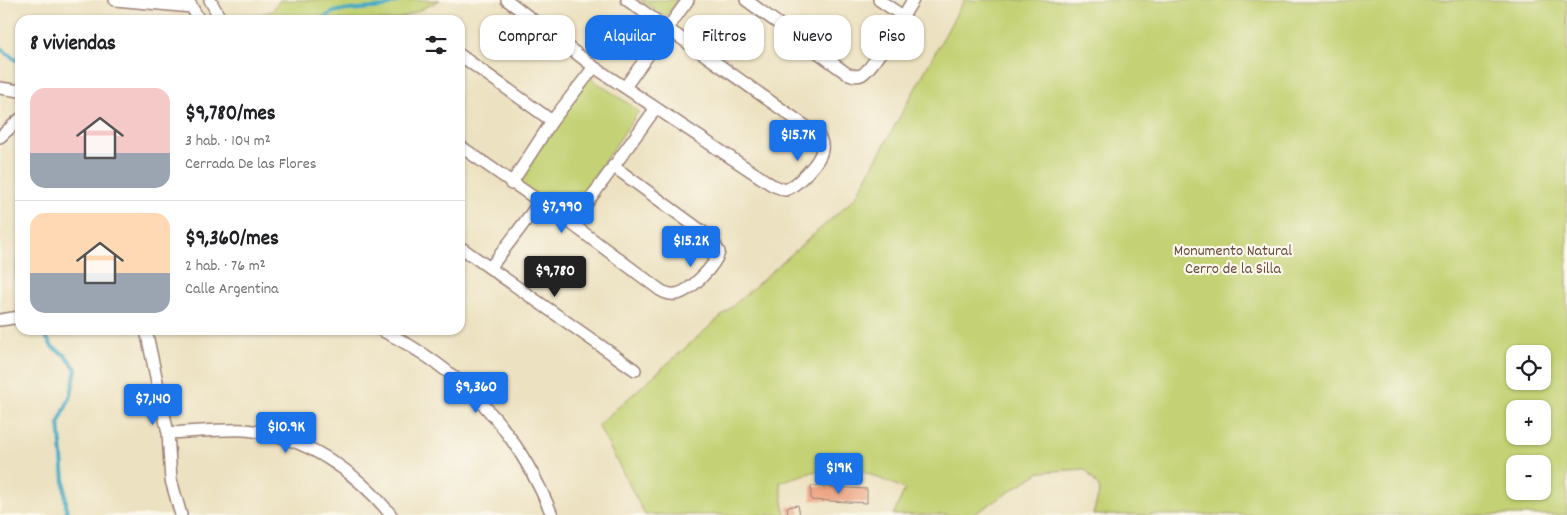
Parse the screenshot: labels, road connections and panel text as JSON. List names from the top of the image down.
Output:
{
  "parks": ["Monumento Natural Cerro de la Silla"],
  "page": {
    "chip": [
      "Comprar",
      "Alquilar",
      "Filtros",
      "Nuevo",
      "Piso"
    ],
    "heading": "8 viviendas",
    "list": [
      {
        "name": "$9,780/mes",
        "note": "3 hab. · 104 m² · Cerrada De las Flores"
      },
      {
        "name": "$9,360/mes",
        "note": "2 hab. · 76 m² · Calle Argentina"
      }
    ],
    "price": [
      "$15.7K",
      "$7,990",
      "$15.2K",
      "$9,780",
      "$9,360",
      "$7,140",
      "$10.9K",
      "$19K"
    ],
    "map_buttons": ["+", "−"]
  }
}
